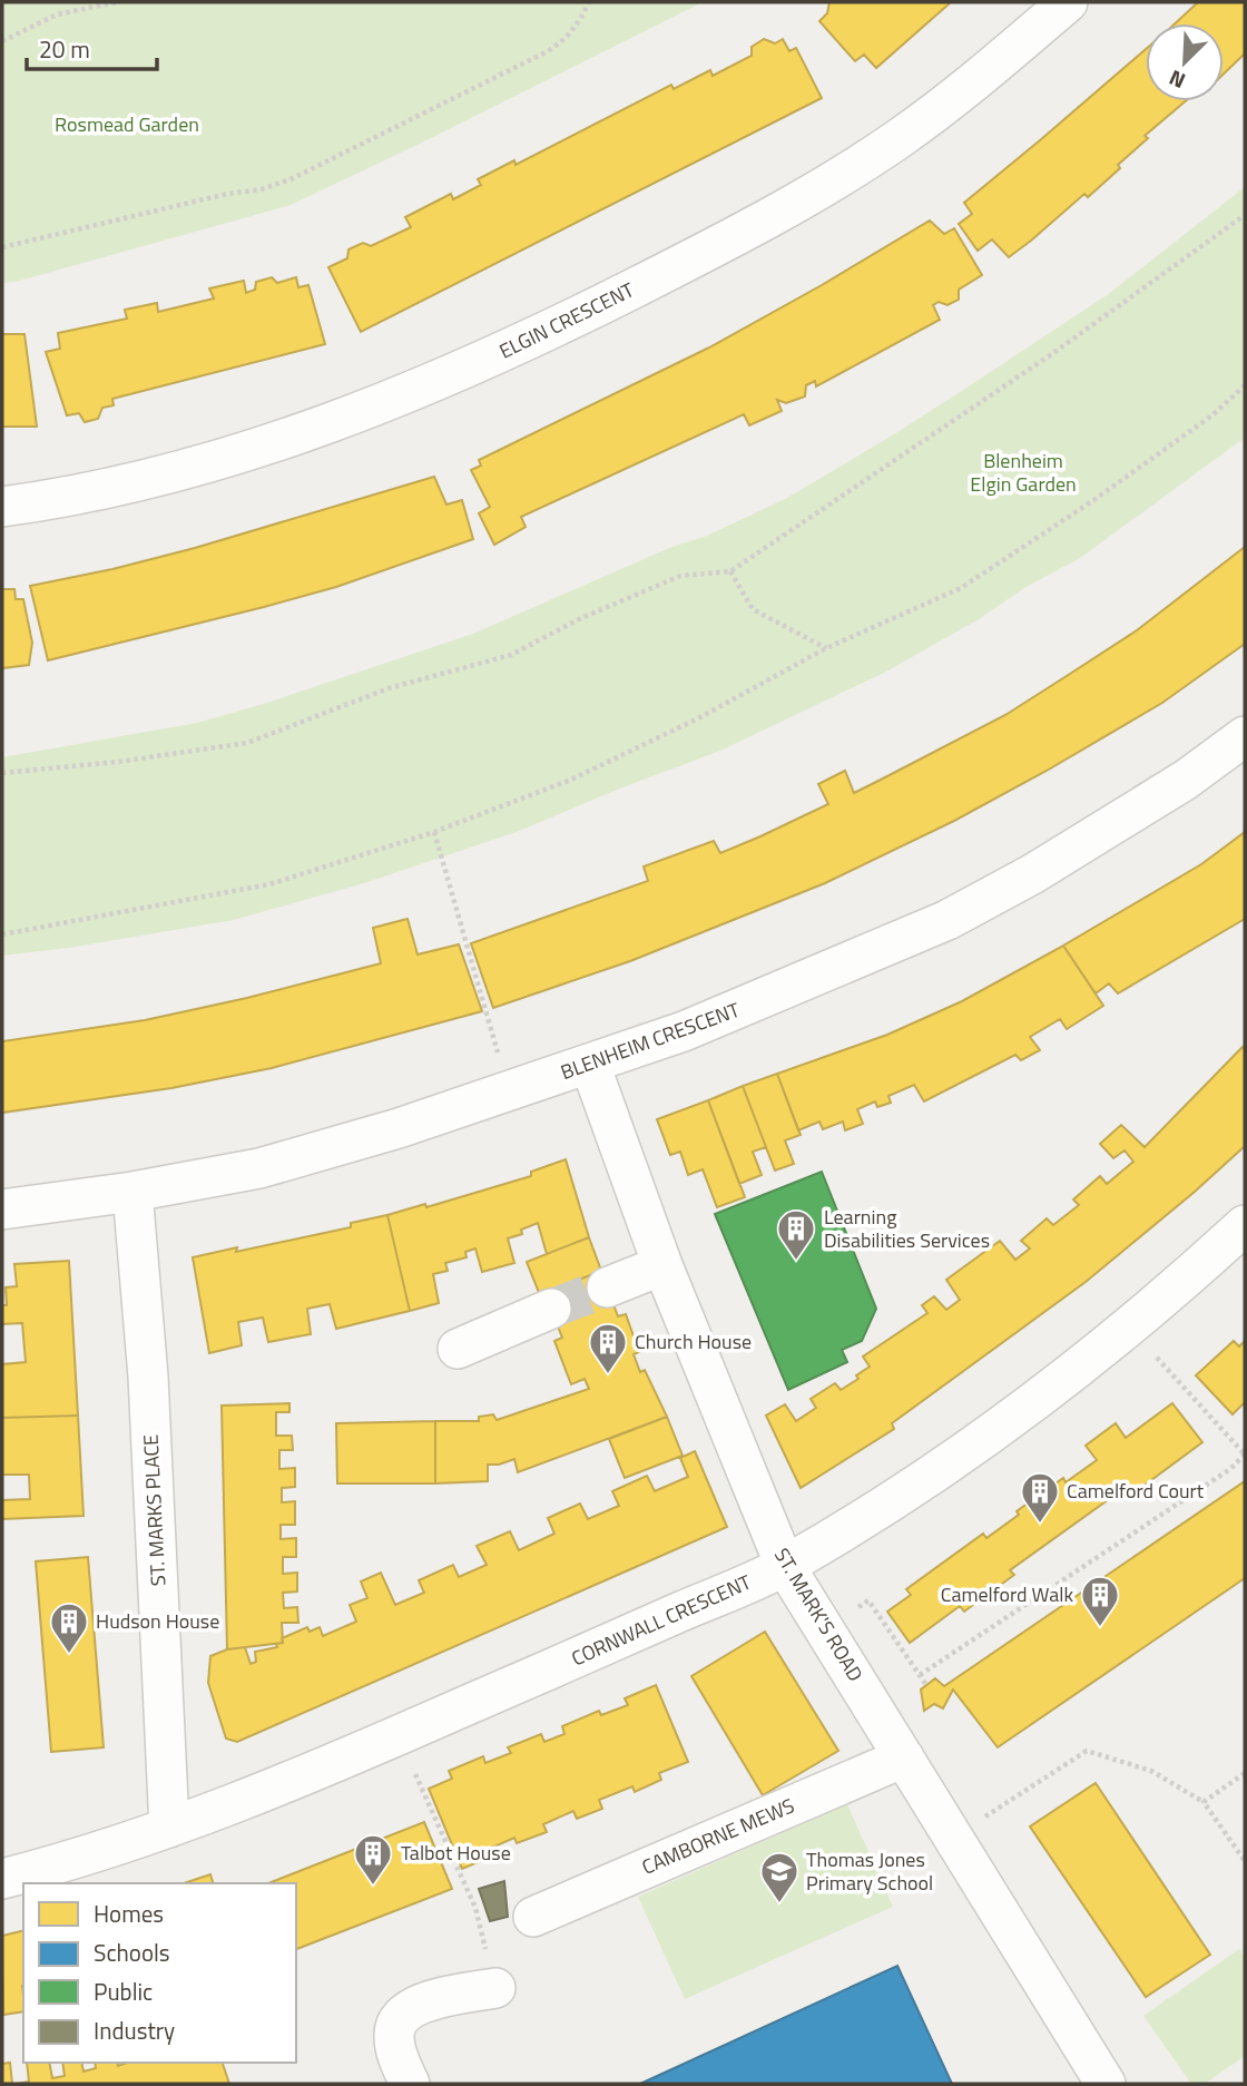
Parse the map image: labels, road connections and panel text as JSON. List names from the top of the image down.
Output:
{
  "streets": {
    "street": [
      "ELGIN CRESCENT",
      "BLENHEIM CRESCENT",
      "ST. MARKS PLACE",
      "ST. MARK'S ROAD",
      "CORNWALL CRESCENT",
      "CAMBORNE MEWS"
    ]
  },
  "crossings": [
    ["BLENHEIM CRESCENT", "ST. MARKS PLACE"],
    ["BLENHEIM CRESCENT", "ST. MARK'S ROAD"],
    ["ST. MARKS PLACE", "CORNWALL CRESCENT"],
    ["ST. MARK'S ROAD", "CORNWALL CRESCENT"],
    ["ST. MARK'S ROAD", "CAMBORNE MEWS"]
  ],
  "parks": ["Rosmead Garden", "Blenheim Elgin Garden"],
  "places": {
    "building": [
      "Learning Disabilities Services",
      "Church House",
      "Camelford Court",
      "Camelford Walk",
      "Hudson House",
      "Talbot House"
    ],
    "school or university": ["Thomas Jones Primary School"]
  },
  "legend": [
    "Homes",
    "Schools",
    "Public",
    "Industry"
  ],
  "scale_bar": "20 m",
  "north": "bottom left"
}
